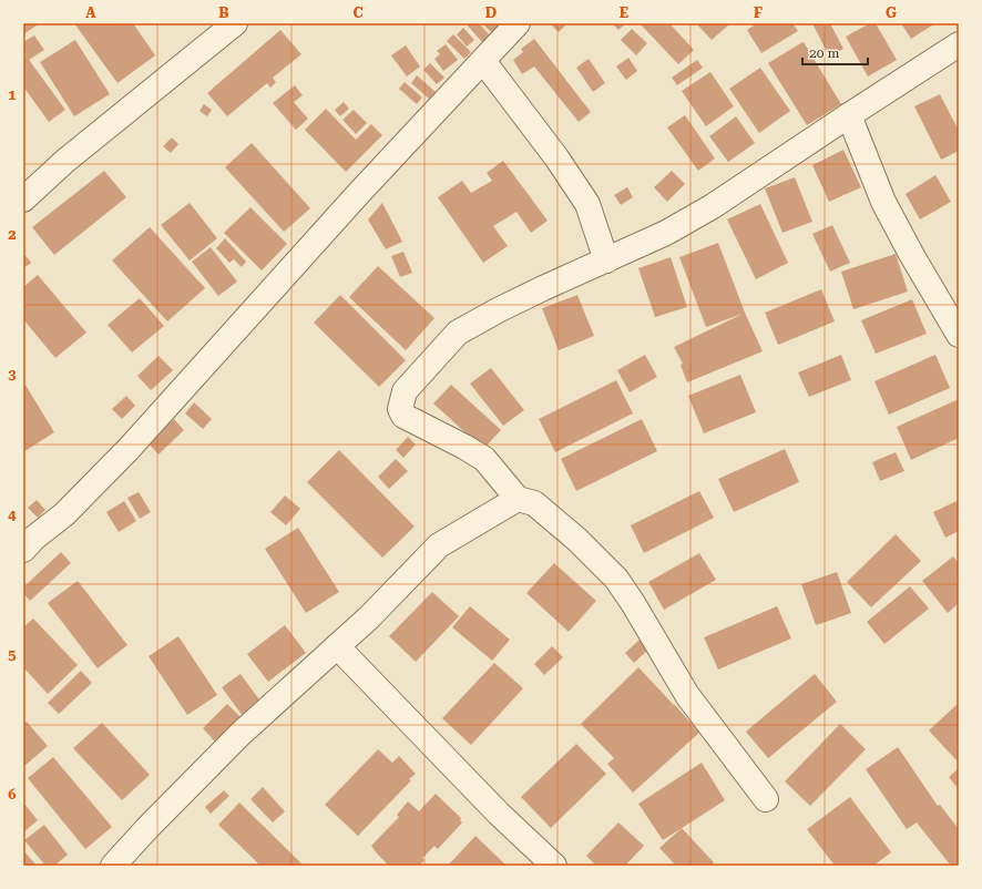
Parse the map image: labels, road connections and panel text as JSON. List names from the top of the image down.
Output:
{
  "scale_bar": "20 m",
  "grid": {
    "columns": [
      "A",
      "B",
      "C",
      "D",
      "E",
      "F",
      "G"
    ],
    "rows": [
      "1",
      "2",
      "3",
      "4",
      "5",
      "6"
    ]
  }
}
